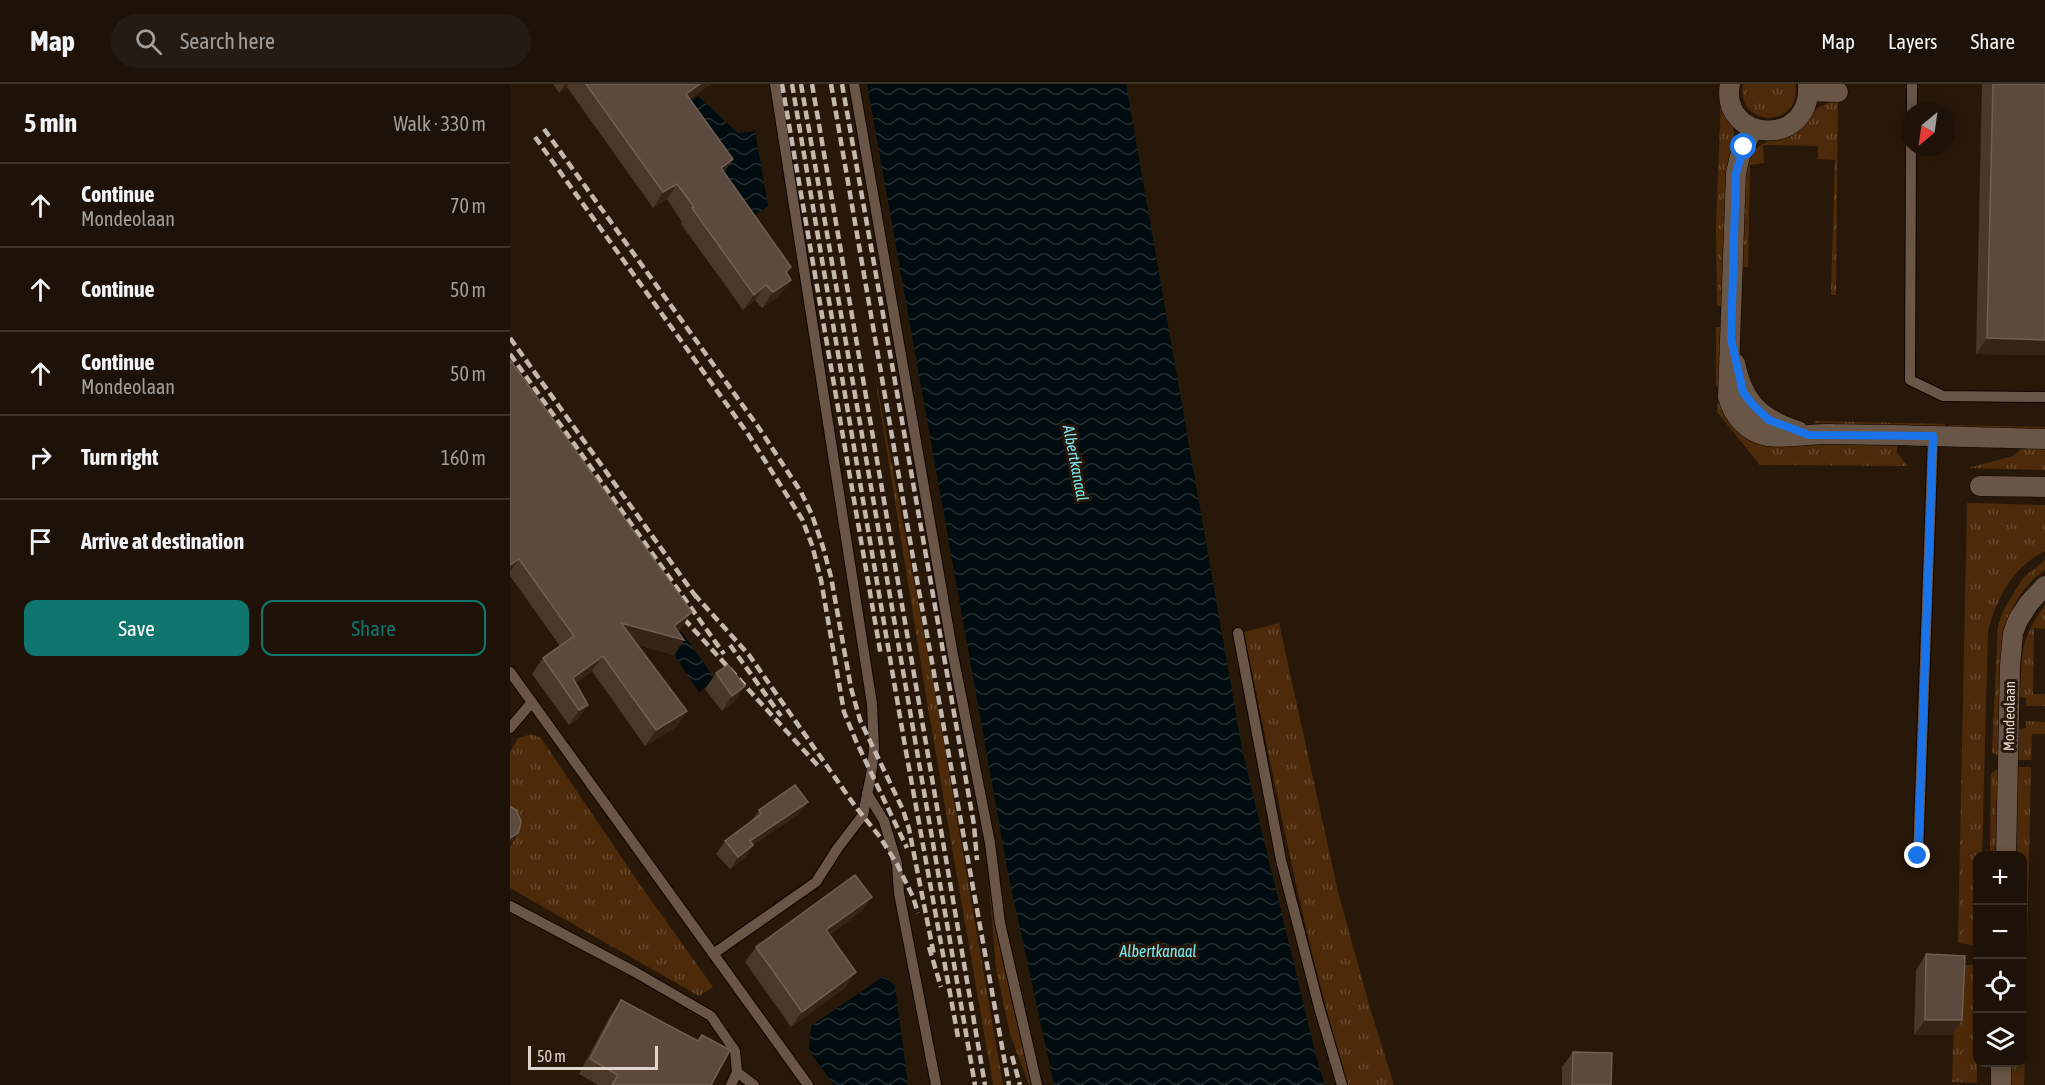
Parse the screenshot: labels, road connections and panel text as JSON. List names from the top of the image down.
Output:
{
  "streets": {
    "street": ["Mondeolaan"]
  },
  "water": ["Albertkanaal"],
  "scale_bar": "50 m",
  "north": "bottom left",
  "page": {
    "header": "Map",
    "search": "Search here",
    "nav": ["Map", "Layers", "Share"],
    "heading": ["5 min", "Walk · 330 m"],
    "list": [
      ["Continue", "Mondeolaan", "70 m"],
      ["Continue", "50 m"],
      ["Continue", "Mondeolaan", "50 m"],
      ["Turn right", "160 m"],
      "Arrive at destination"
    ],
    "buttons": ["Save", "Share"],
    "map_buttons": ["+", "−"],
    "scale": "50 m"
  }
}
